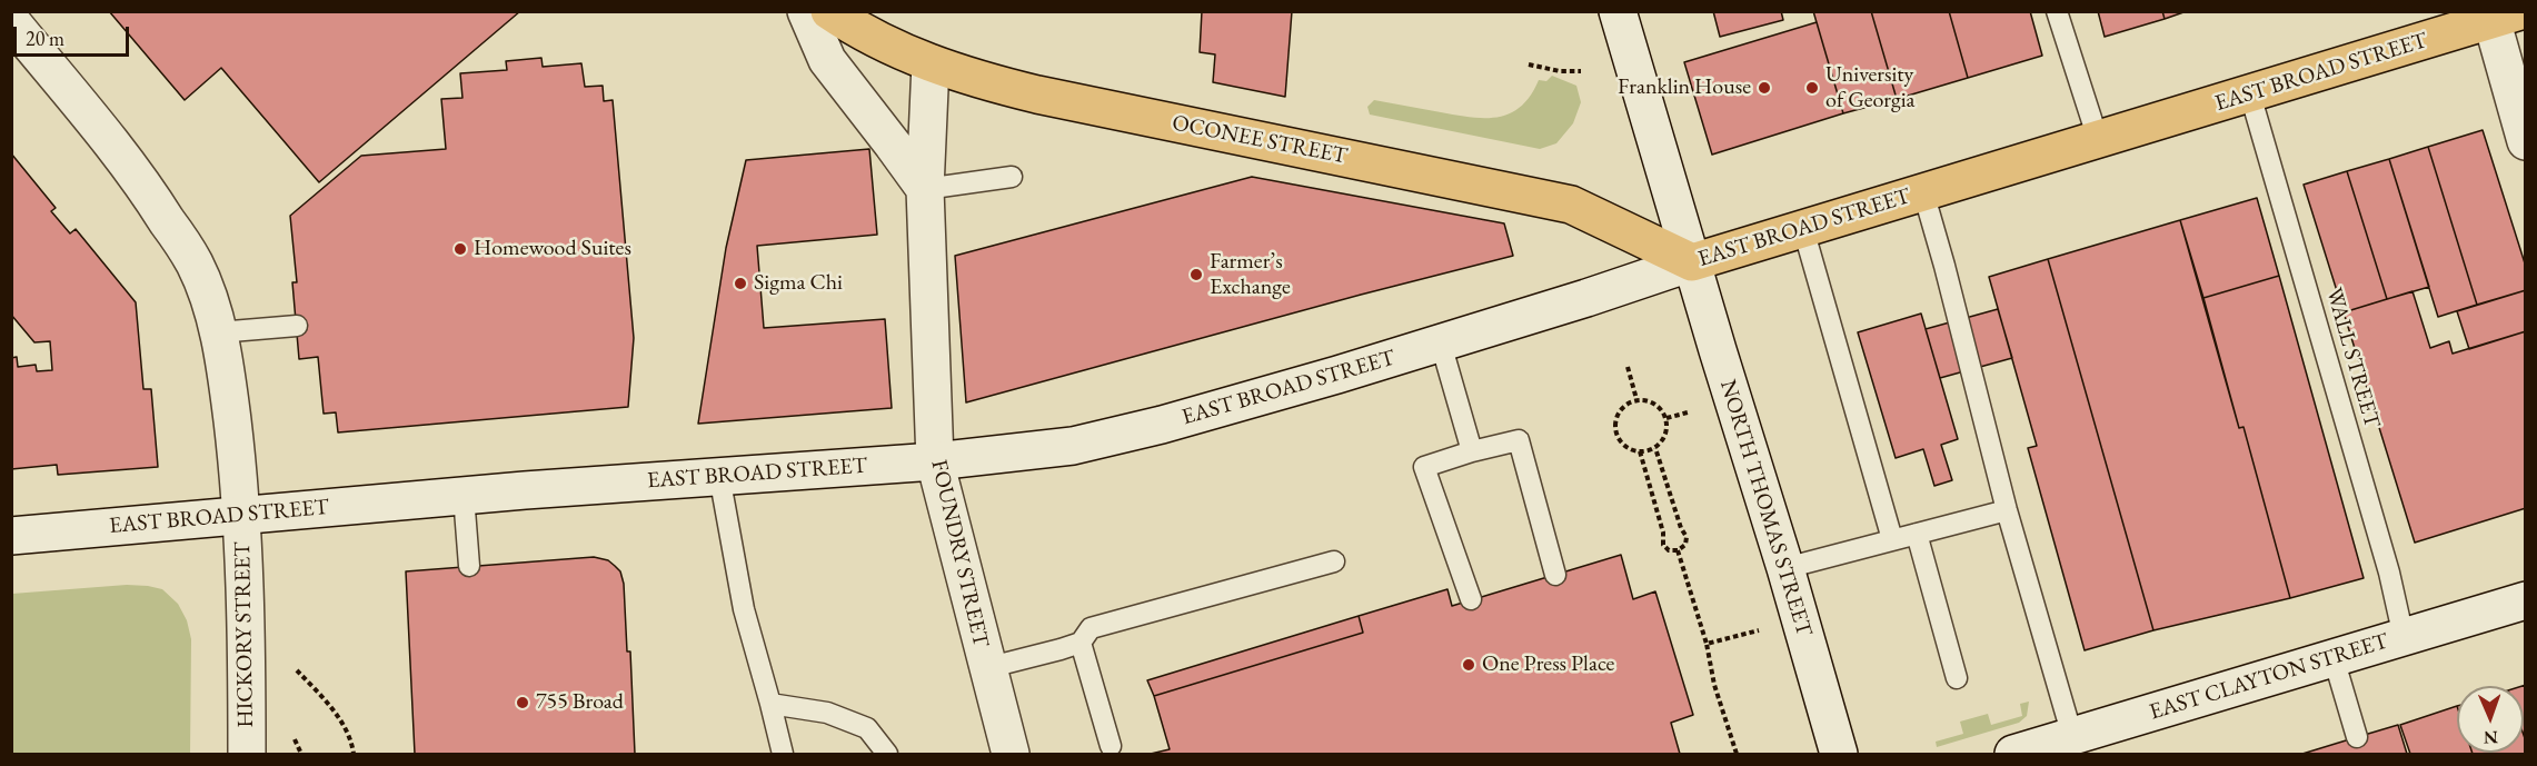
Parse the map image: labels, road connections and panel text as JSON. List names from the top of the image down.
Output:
{
  "streets": {
    "main road": ["EAST BROAD STREET", "OCONEE STREET"],
    "street": [
      "NORTH THOMAS STREET",
      "FOUNDRY STREET",
      "HICKORY STREET",
      "EAST CLAYTON STREET"
    ],
    "lane": ["WALL STREET"]
  },
  "crossings": [
    ["EAST BROAD STREET", "OCONEE STREET"],
    ["EAST BROAD STREET", "WALL STREET"],
    ["EAST BROAD STREET", "NORTH THOMAS STREET"],
    ["EAST BROAD STREET", "FOUNDRY STREET"],
    ["EAST BROAD STREET", "HICKORY STREET"],
    ["OCONEE STREET", "NORTH THOMAS STREET"],
    ["OCONEE STREET", "FOUNDRY STREET"],
    ["WALL STREET", "EAST CLAYTON STREET"]
  ],
  "places": [
    "Franklin House",
    "University of Georgia",
    "Homewood Suites",
    "Farmer’s Exchange",
    "Sigma Chi",
    "One Press Place",
    "755 Broad"
  ],
  "scale_bar": "20 m",
  "north": "bottom"
}
